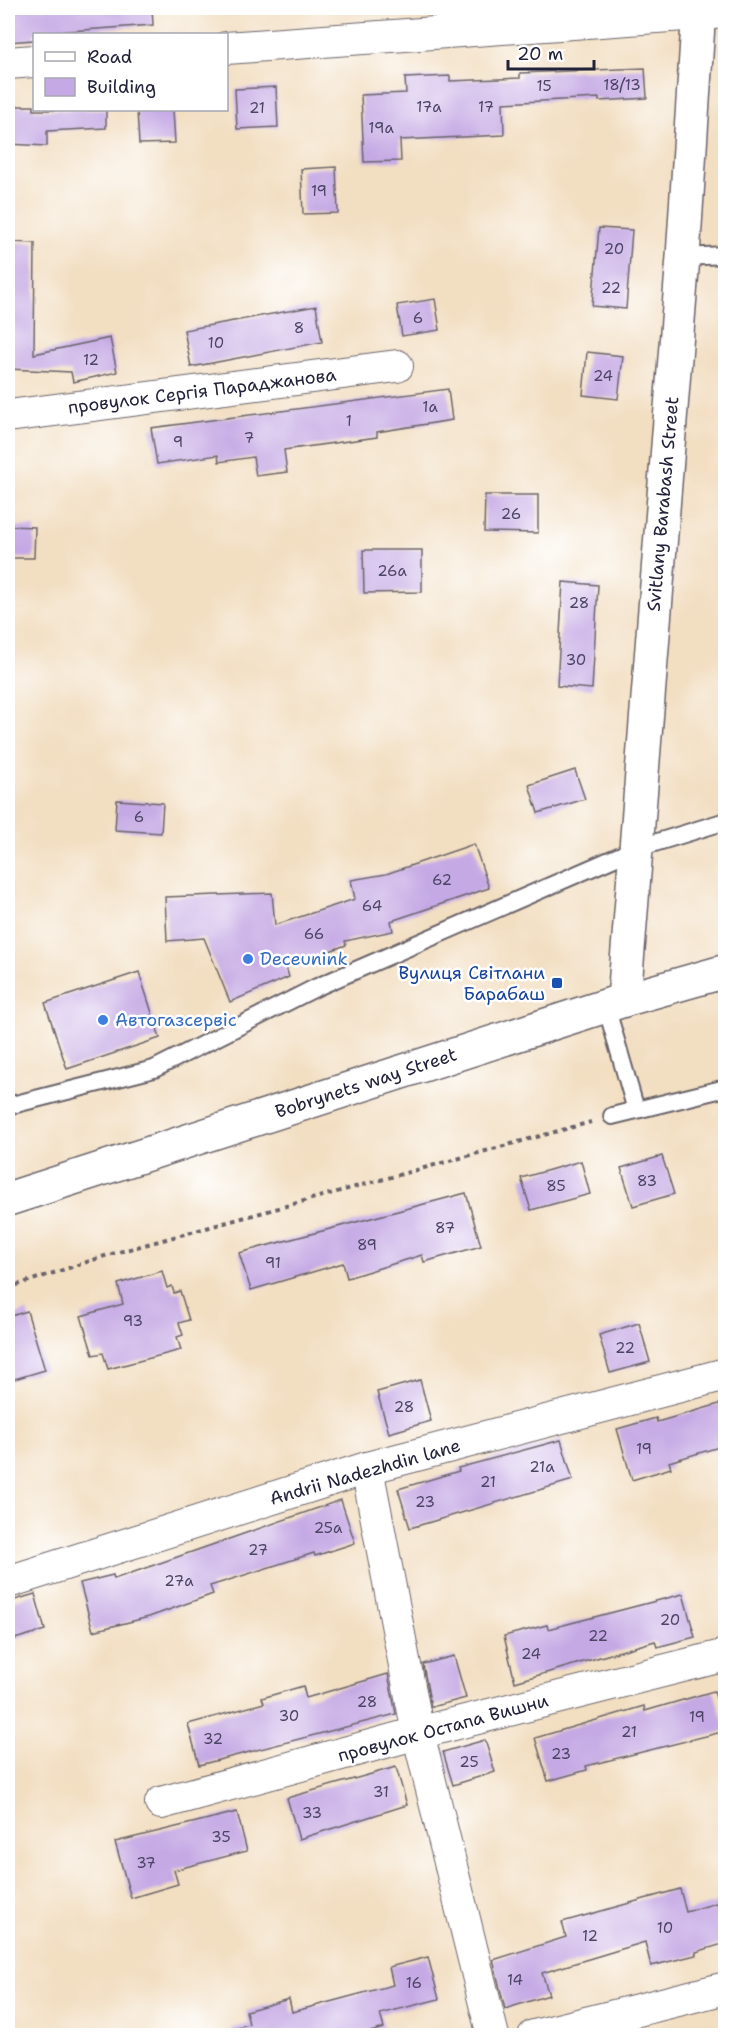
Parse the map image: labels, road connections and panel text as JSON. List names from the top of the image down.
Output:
{
  "streets": {
    "street": [
      "провулок Сергія Параджанова",
      "Svitlany Barabash Street",
      "Bobrynets way Street",
      "Andrii Nadezhdin lane",
      "провулок Остапа Вишни"
    ]
  },
  "crossings": [
    ["Svitlany Barabash Street", "Bobrynets way Street"]
  ],
  "places": {
    "other": ["Deceunink", "Автогазсервіс"],
    "transit": ["Вулиця Світлани Барабаш"]
  },
  "house_numbers": [
    "18/13",
    "15",
    "17а",
    "17",
    "21",
    "19а",
    "19",
    "20",
    "22",
    "6",
    "8",
    "10",
    "12",
    "24",
    "1а",
    "1",
    "7",
    "9",
    "26",
    "26а",
    "28",
    "30",
    "6",
    "62",
    "64",
    "66",
    "83",
    "85",
    "87",
    "89",
    "91",
    "93",
    "22",
    "28",
    "19",
    "21а",
    "21",
    "23",
    "25а",
    "27",
    "27а",
    "20",
    "22",
    "24",
    "28",
    "30",
    "19",
    "21",
    "32",
    "23",
    "25",
    "31",
    "33",
    "35",
    "37",
    "10",
    "12",
    "14",
    "16"
  ],
  "legend": ["Road", "Building"],
  "scale_bar": "20 m"
}
